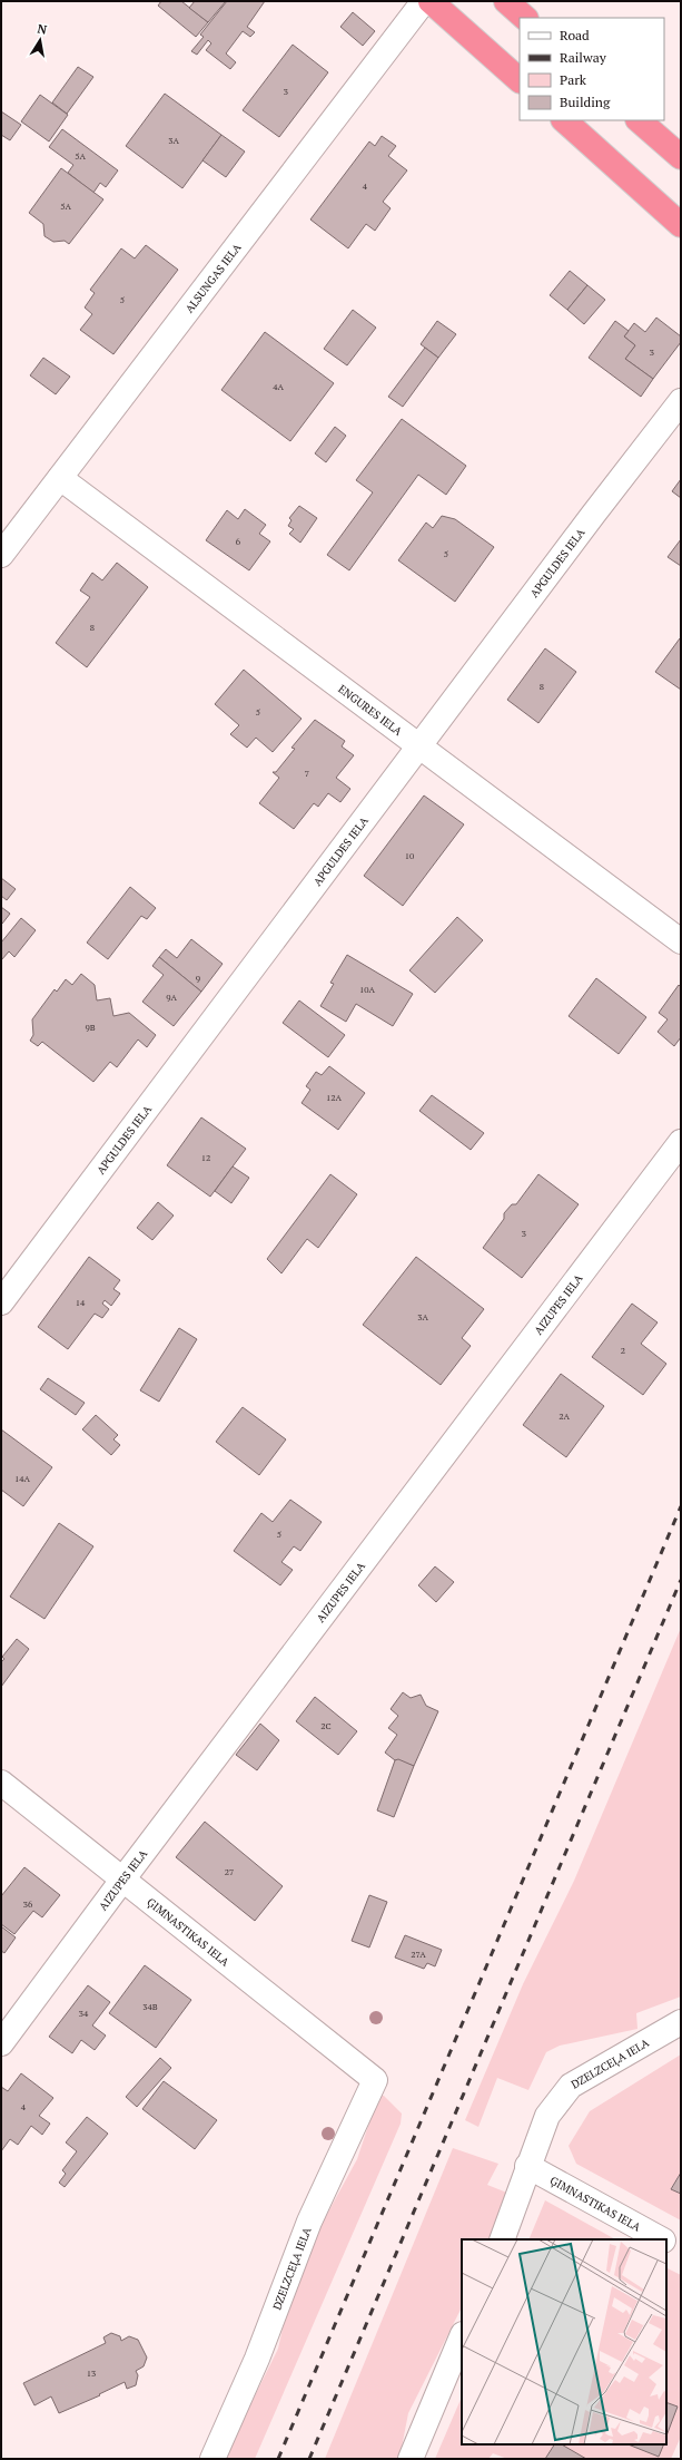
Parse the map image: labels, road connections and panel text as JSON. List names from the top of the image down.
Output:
{
  "streets": {
    "street": [
      "ALSUNGAS IELA",
      "APGULDES IELA",
      "ENGURES IELA",
      "AIZUPES IELA",
      "ĢIMNASTIKAS IELA",
      "DZELZCEĻA IELA"
    ]
  },
  "crossings": [
    ["ALSUNGAS IELA", "ENGURES IELA"],
    ["APGULDES IELA", "ENGURES IELA"],
    ["AIZUPES IELA", "ĢIMNASTIKAS IELA"],
    ["ĢIMNASTIKAS IELA", "DZELZCEĻA IELA"]
  ],
  "house_numbers": [
    "3",
    "3A",
    "5A",
    "4",
    "5A",
    "5",
    "3",
    "4A",
    "6",
    "5",
    "8",
    "8",
    "5",
    "7",
    "10",
    "9",
    "10A",
    "9A",
    "9B",
    "12A",
    "12",
    "3",
    "14",
    "3A",
    "2",
    "2A",
    "14A",
    "5",
    "2C",
    "27",
    "36",
    "27A",
    "34B",
    "34",
    "4",
    "13"
  ],
  "legend": [
    "Road",
    "Railway",
    "Park",
    "Building"
  ],
  "north": "top"
}
